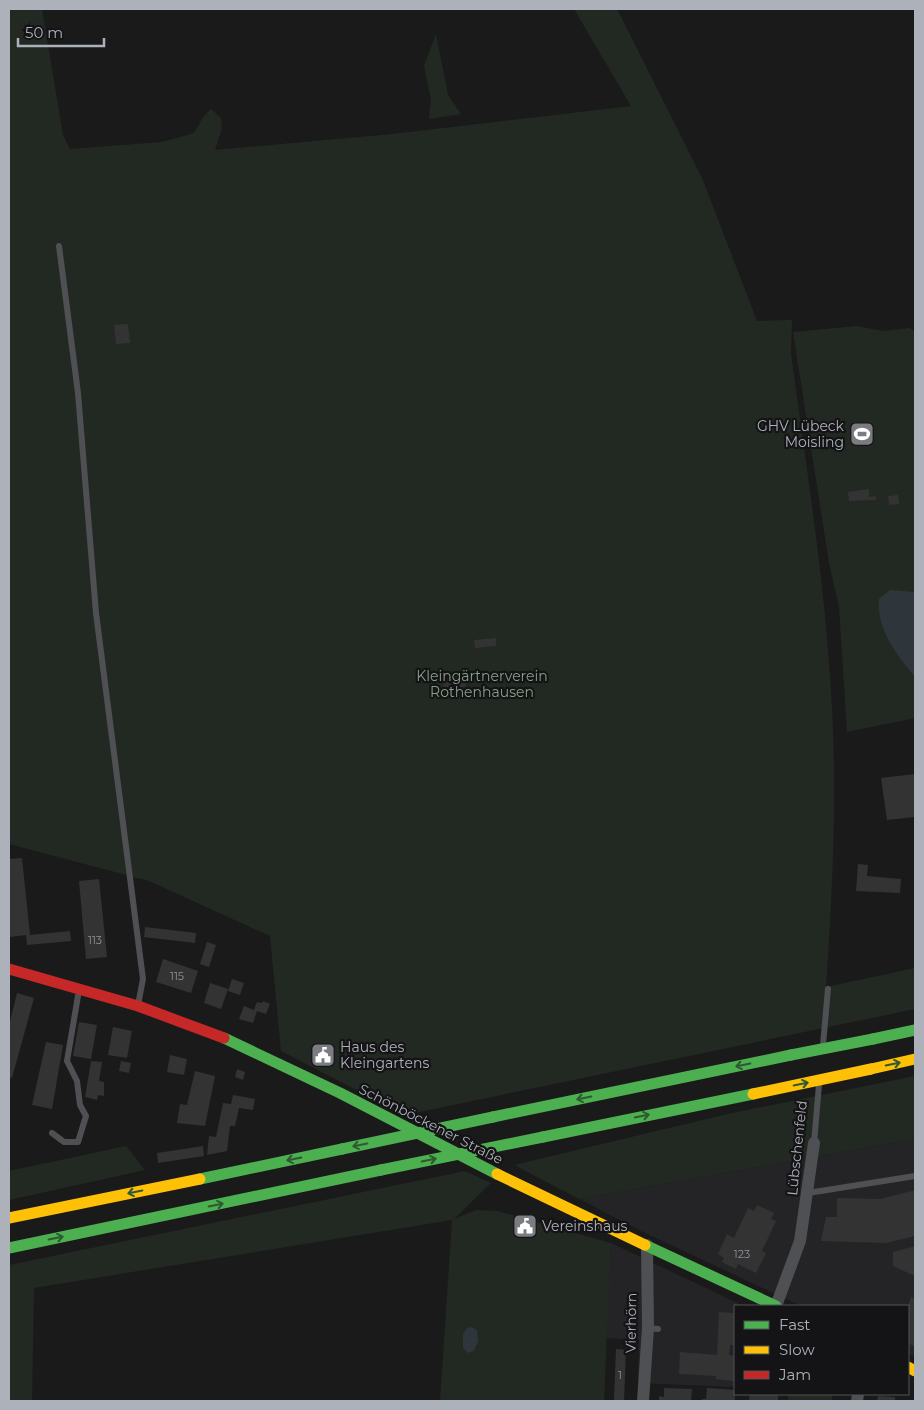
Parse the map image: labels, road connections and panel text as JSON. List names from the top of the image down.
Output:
{
  "streets": {
    "main road": ["Schönböckener Straße"],
    "street": ["Lübschenfeld", "Vierhörn"]
  },
  "crossings": [
    ["Schönböckener Straße", "Vierhörn"]
  ],
  "parks": ["Kleingärtnerverein Rothenhausen"],
  "places": {
    "sports": ["GHV Lübeck Moisling"],
    "public building": ["Haus des Kleingartens", "Vereinshaus"]
  },
  "house_numbers": [
    "113",
    "115",
    "123",
    "1"
  ],
  "legend": ["Fast", "Slow", "Jam"],
  "scale_bar": "50 m"
}
